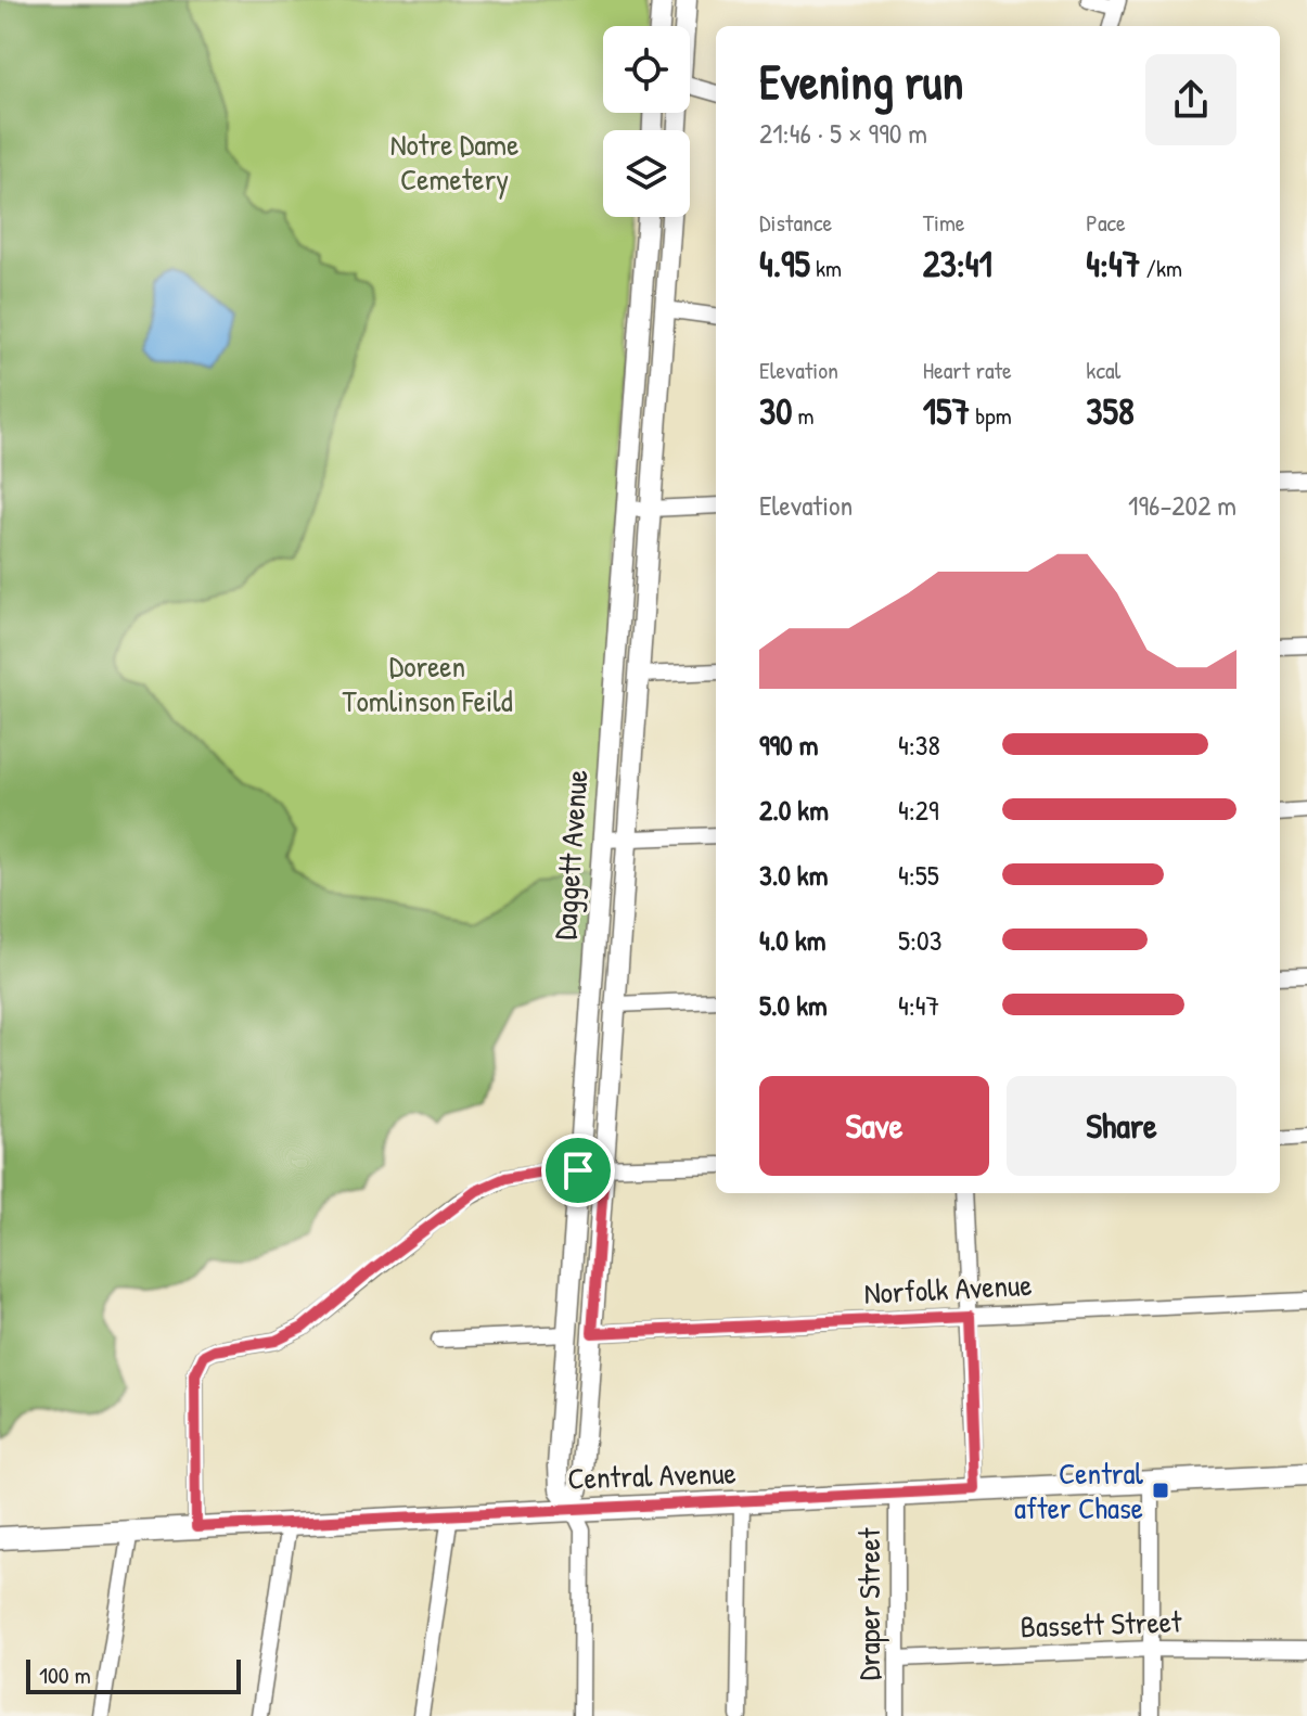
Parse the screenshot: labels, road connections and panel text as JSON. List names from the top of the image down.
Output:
{
  "streets": {
    "main road": ["Central Avenue"],
    "street": [
      "Daggett Avenue",
      "Norfolk Avenue",
      "Draper Street",
      "Bassett Street"
    ]
  },
  "crossings": [
    ["Daggett Avenue", "Norfolk Avenue"],
    ["Daggett Avenue", "Central Avenue"],
    ["Central Avenue", "Draper Street"],
    ["Draper Street", "Bassett Street"]
  ],
  "parks": ["Notre Dame Cemetery", "Doreen Tomlinson Feild"],
  "places": {
    "transit": ["Central after Chase"]
  },
  "scale_bar": "100 m",
  "page": {
    "heading": ["Evening run", "21:46 · 5 × 990 m"],
    "stats": [
      ["Distance", "4.95 km"],
      ["Time", "23:41"],
      ["Pace", "4:47 /km"],
      ["Elevation", "30 m"],
      ["Heart rate", "157 bpm"],
      ["kcal", "358"]
    ],
    "chart": ["Elevation", "196–202 m"],
    "list": [
      {
        "name": "990 m",
        "note": "4:38"
      },
      {
        "name": "2.0 km",
        "note": "4:29"
      },
      {
        "name": "3.0 km",
        "note": "4:55"
      },
      {
        "name": "4.0 km",
        "note": "5:03"
      },
      {
        "name": "5.0 km",
        "note": "4:47"
      }
    ],
    "buttons": ["Save", "Share"],
    "scale": "100 m"
  }
}
